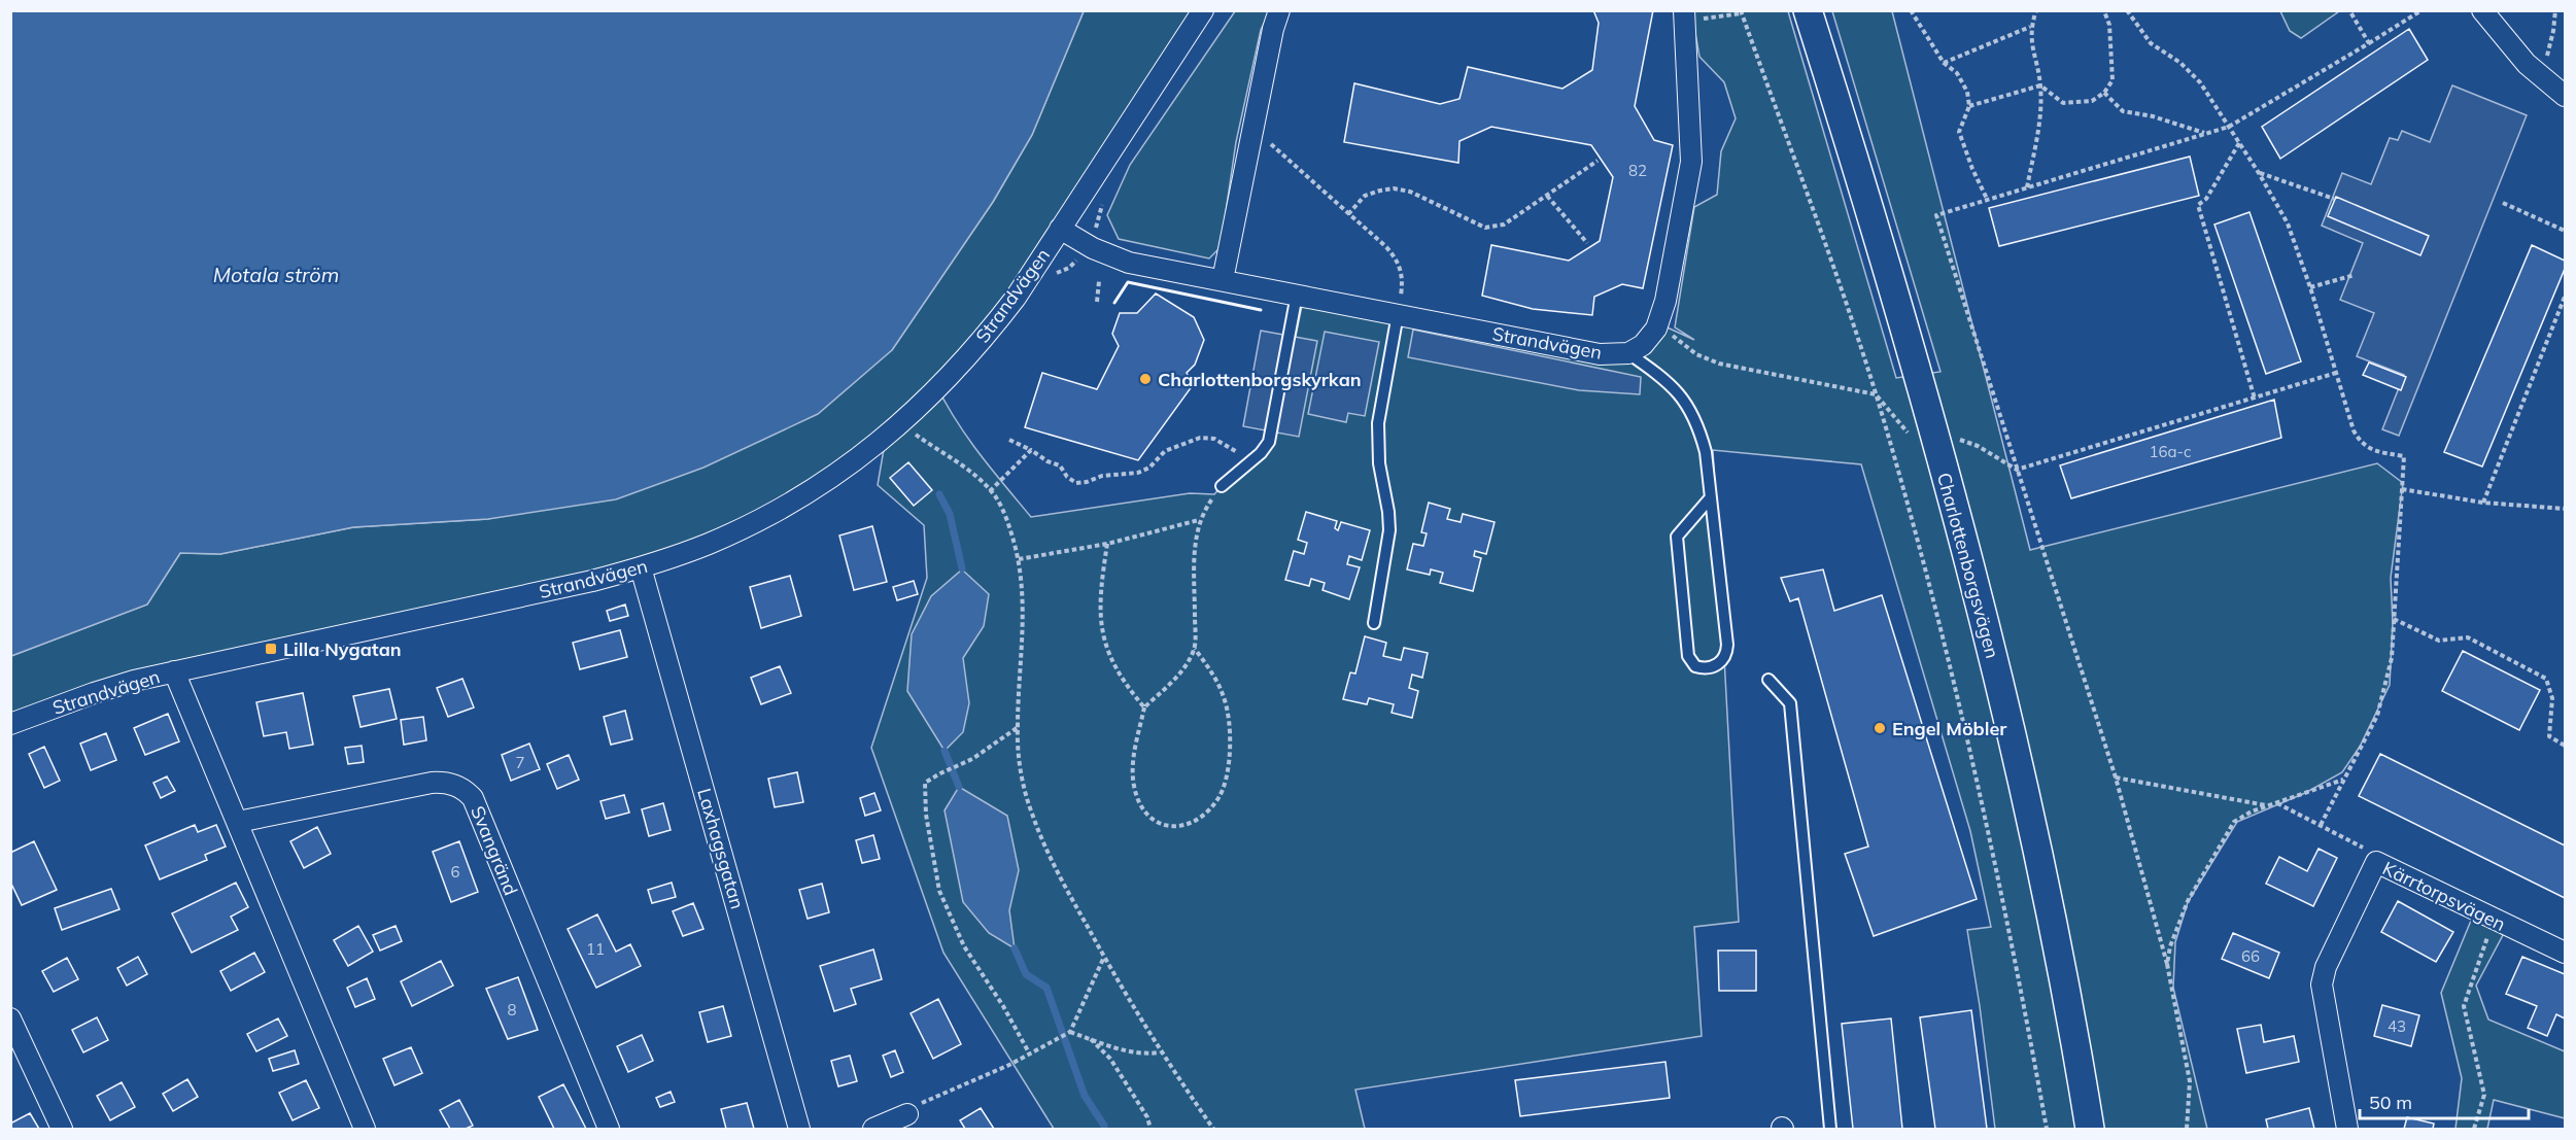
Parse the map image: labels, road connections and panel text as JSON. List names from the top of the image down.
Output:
{
  "streets": {
    "main road": ["Charlottenborgsvägen"],
    "street": [
      "Strandvägen",
      "Laxhagsgatan",
      "Svangränd",
      "Kärrtorpsvägen"
    ]
  },
  "crossings": [
    ["Strandvägen", "Laxhagsgatan"]
  ],
  "water": ["Motala ström"],
  "places": {
    "other": ["Charlottenborgskyrkan", "Engel Möbler"],
    "transit": ["Lilla Nygatan"]
  },
  "house_numbers": [
    "82",
    "16a-c",
    "7",
    "6",
    "11",
    "66",
    "8",
    "43"
  ],
  "scale_bar": "50 m"
}
